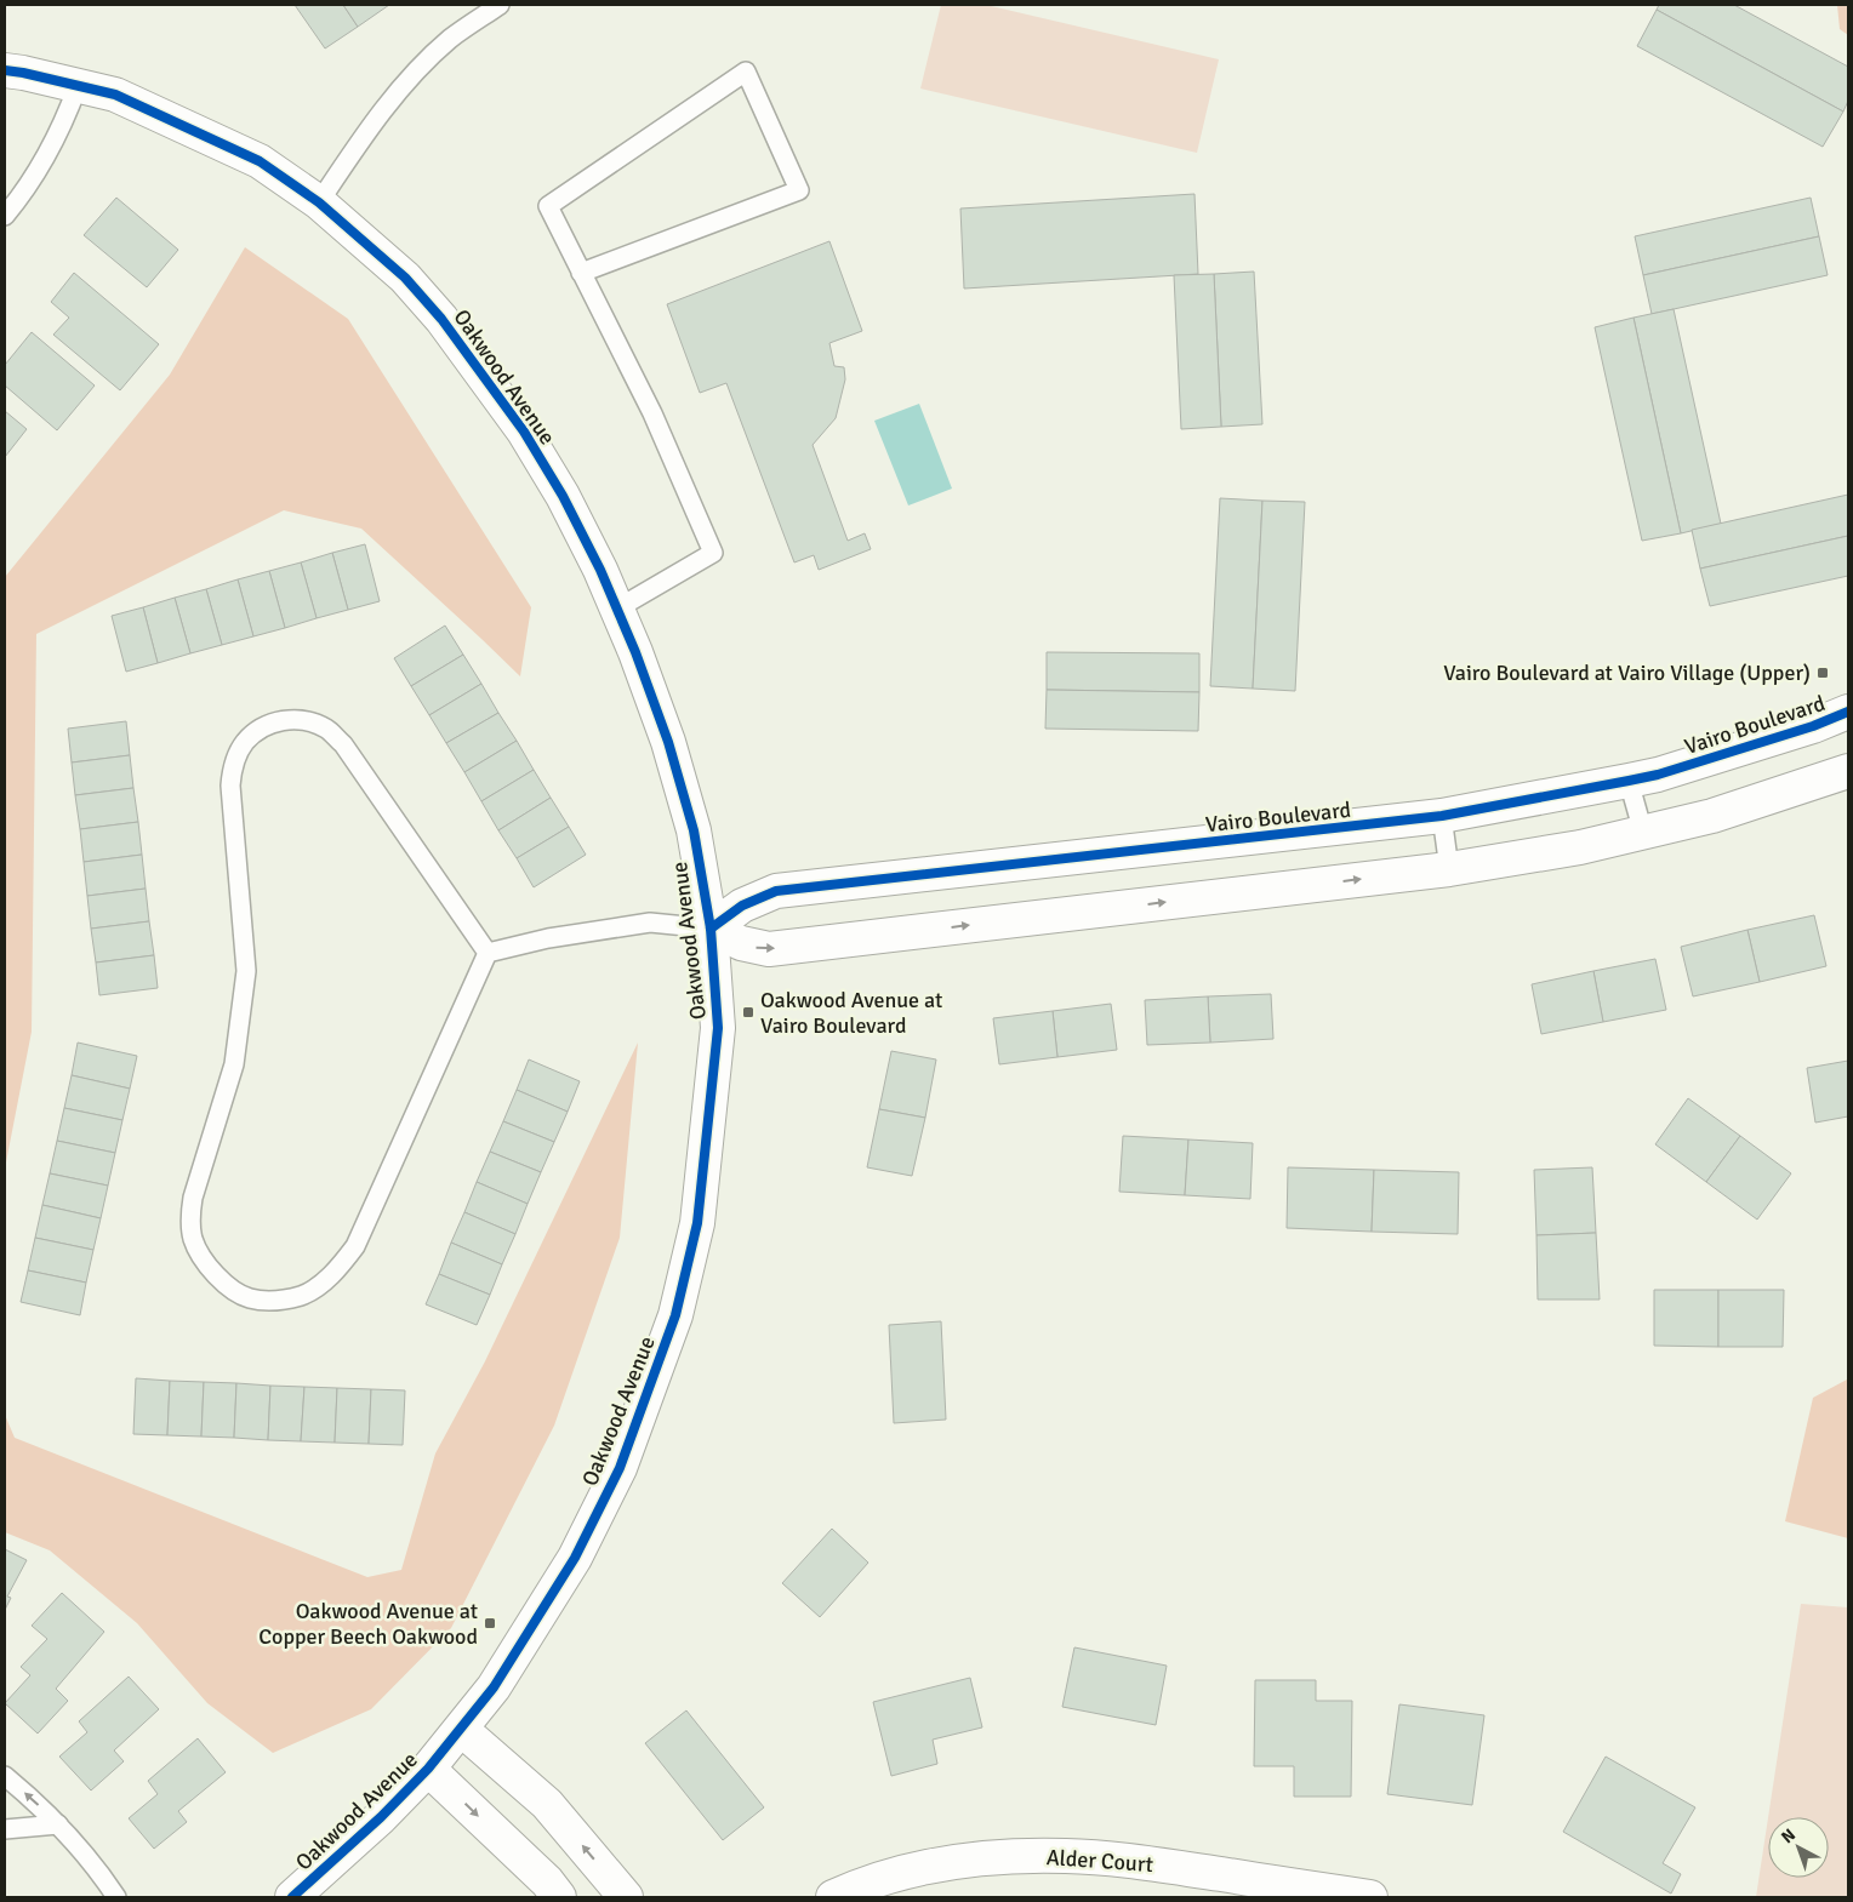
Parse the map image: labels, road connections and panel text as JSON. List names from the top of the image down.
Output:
{
  "streets": {
    "street": ["Oakwood Avenue", "Vairo Boulevard", "Alder Court"]
  },
  "crossings": [
    ["Oakwood Avenue", "Vairo Boulevard"]
  ],
  "places": {
    "transit": ["Vairo Boulevard at Vairo Village (Upper)", "Oakwood Avenue at Vairo Boulevard", "Oakwood Avenue at Copper Beech Oakwood"]
  },
  "north": "top left"
}
